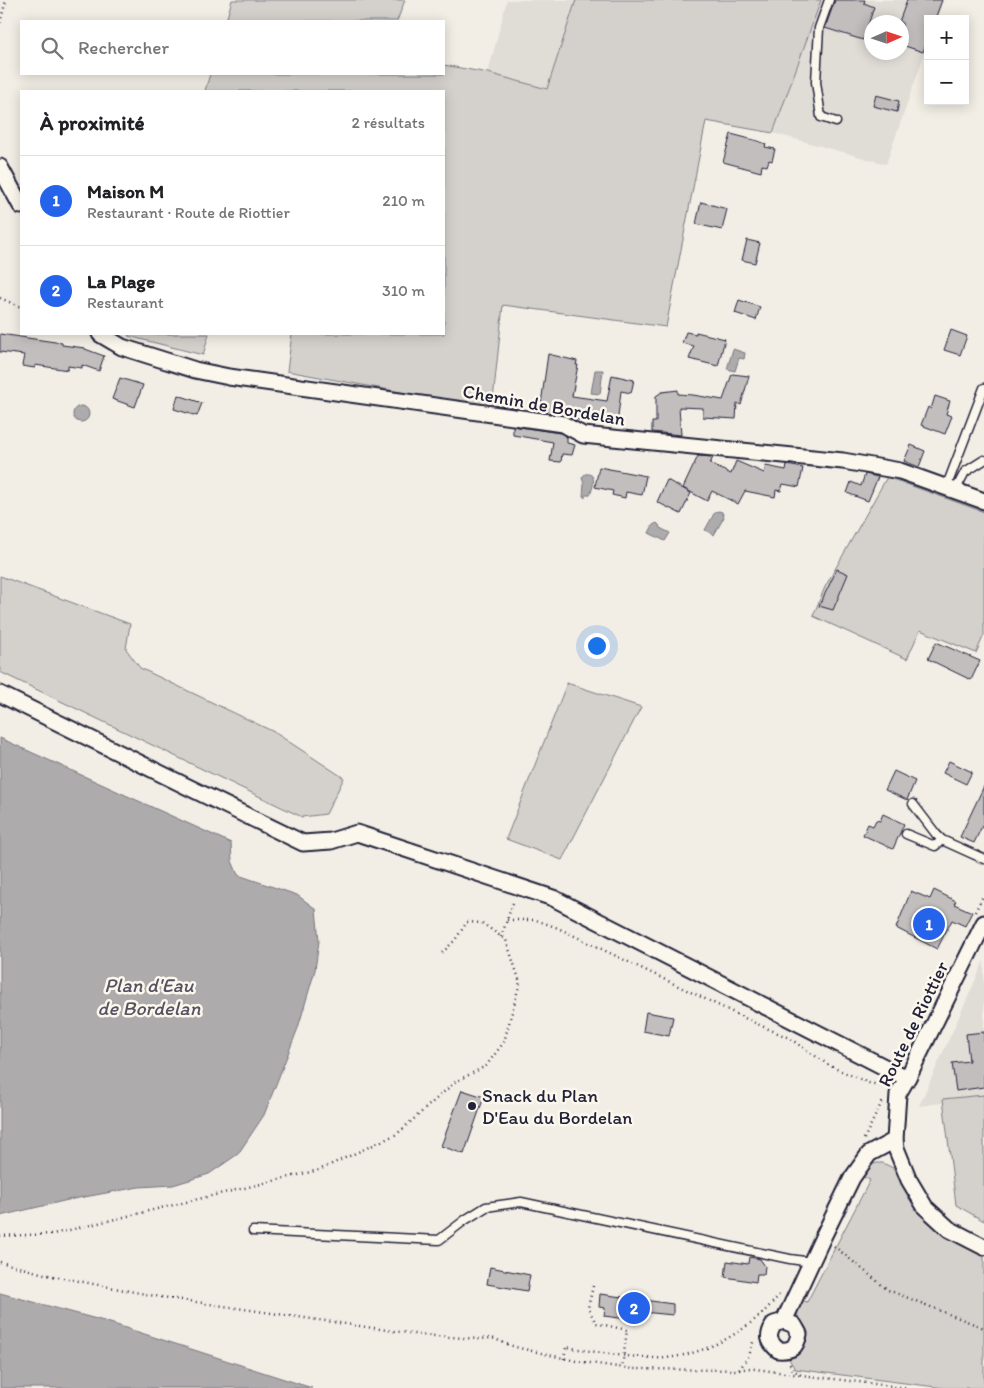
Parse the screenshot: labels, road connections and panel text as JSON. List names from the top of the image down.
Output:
{
  "streets": {
    "street": ["Chemin de Bordelan", "Route de Riottier"]
  },
  "water": ["Plan d'Eau de Bordelan"],
  "places": ["Snack du Plan D'Eau du Bordelan"],
  "north": "right",
  "page": {
    "map_buttons": ["+", "−"],
    "search": "Rechercher",
    "heading": ["À proximité", "2 résultats"],
    "list": [
      {
        "mark": "1",
        "name": "Maison M",
        "note": "Restaurant · Route de Riottier",
        "value": "210 m"
      },
      {
        "mark": "2",
        "name": "La Plage",
        "note": "Restaurant",
        "value": "310 m"
      }
    ],
    "pins": ["1", "2"]
  }
}
